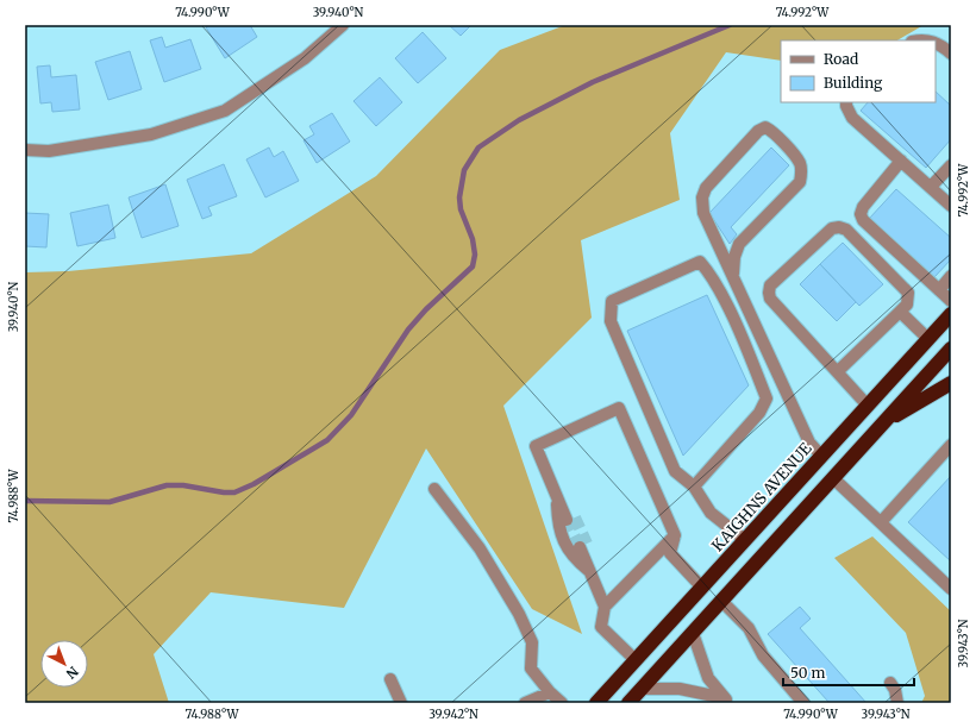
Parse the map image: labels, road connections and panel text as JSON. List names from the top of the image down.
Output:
{
  "streets": {
    "highway": ["KAIGHNS AVENUE"]
  },
  "legend": ["Road", "Building"],
  "scale_bar": "50 m",
  "north": "bottom right",
  "coordinates": [
    "74.990°W",
    "39.940°N",
    "74.992°W",
    "74.988°W",
    "39.943°N",
    "39.942°N"
  ]
}
